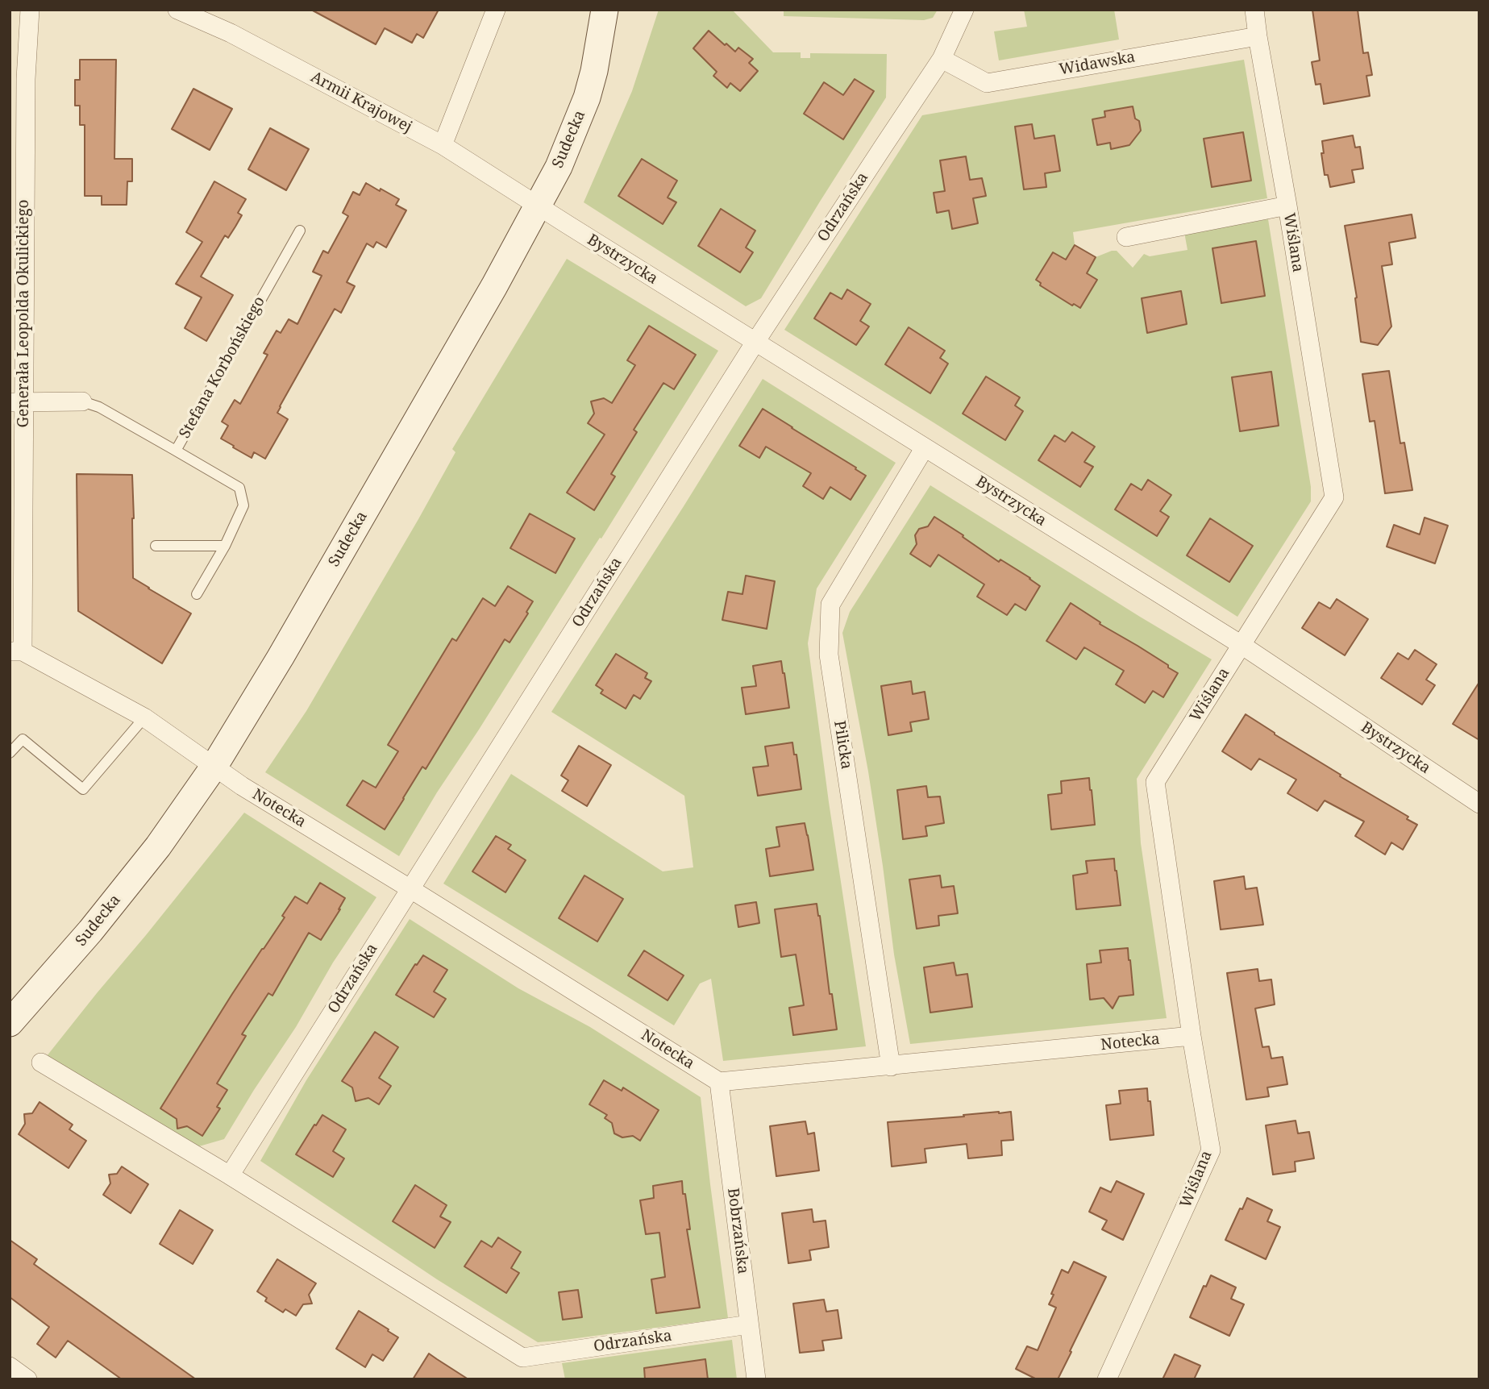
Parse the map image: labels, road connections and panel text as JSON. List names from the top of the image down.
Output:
{
  "streets": {
    "street": [
      "Widawska",
      "Armii Krajowej",
      "Sudecka",
      "Odrzańska",
      "Wiślana",
      "Bystrzycka",
      "Generała Leopolda Okulickiego",
      "Stefana Korbońskiego",
      "Pilicka",
      "Notecka",
      "Bobrzańska"
    ]
  },
  "crossings": [
    ["Widawska", "Odrzańska"],
    ["Widawska", "Wiślana"],
    ["Armii Krajowej", "Sudecka"],
    ["Armii Krajowej", "Bystrzycka"],
    ["Sudecka", "Bystrzycka"],
    ["Sudecka", "Notecka"],
    ["Odrzańska", "Bystrzycka"],
    ["Odrzańska", "Notecka"],
    ["Odrzańska", "Bobrzańska"],
    ["Wiślana", "Bystrzycka"],
    ["Wiślana", "Notecka"],
    ["Bystrzycka", "Pilicka"],
    ["Generała Leopolda Okulickiego", "Stefana Korbońskiego"],
    ["Generała Leopolda Okulickiego", "Notecka"],
    ["Pilicka", "Notecka"],
    ["Notecka", "Bobrzańska"]
  ]
}
